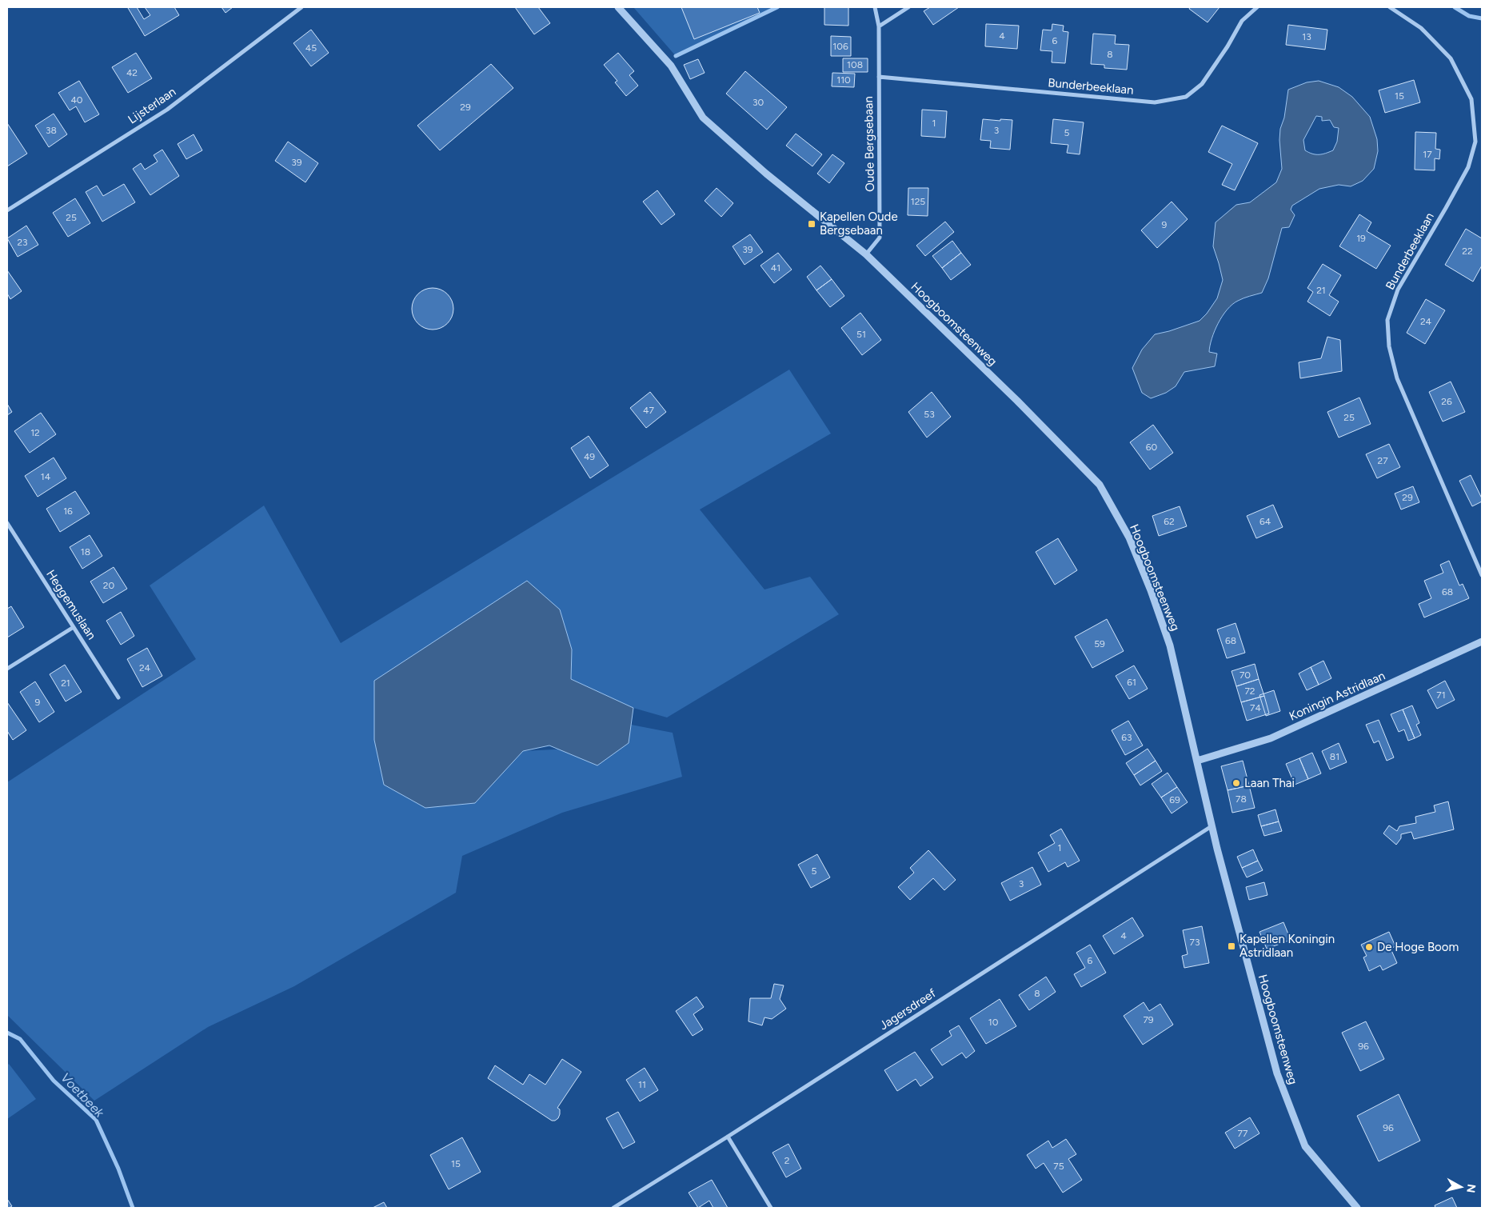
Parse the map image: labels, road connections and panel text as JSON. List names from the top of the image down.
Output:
{
  "streets": {
    "street": [
      "Bunderbeeklaan",
      "Lijsterlaan",
      "Oude Bergsebaan",
      "Hoogboomsteenweg",
      "Heggemuslaan",
      "Koningin Astridlaan",
      "Jagersdreef"
    ]
  },
  "crossings": [
    ["Bunderbeeklaan", "Oude Bergsebaan"],
    ["Oude Bergsebaan", "Hoogboomsteenweg"],
    ["Hoogboomsteenweg", "Koningin Astridlaan"],
    ["Hoogboomsteenweg", "Jagersdreef"]
  ],
  "water": ["Voetbeek"],
  "places": {
    "transit": ["Kapellen Oude Bergsebaan", "Kapellen Koningin Astridlaan"],
    "other": ["Laan Thai", "De Hoge Boom"]
  },
  "house_numbers": [
    "4",
    "13",
    "6",
    "106",
    "45",
    "8",
    "108",
    "42",
    "110",
    "15",
    "40",
    "30",
    "29",
    "1",
    "38",
    "3",
    "5",
    "17",
    "39",
    "125",
    "25",
    "9",
    "19",
    "23",
    "39",
    "22",
    "41",
    "21",
    "24",
    "51",
    "26",
    "47",
    "53",
    "25",
    "12",
    "60",
    "49",
    "27",
    "14",
    "29",
    "16",
    "62",
    "64",
    "18",
    "20",
    "68",
    "68",
    "59",
    "24",
    "70",
    "61",
    "21",
    "72",
    "71",
    "9",
    "74",
    "63",
    "81",
    "78",
    "69",
    "1",
    "5",
    "3",
    "4",
    "73",
    "6",
    "8",
    "79",
    "10",
    "96",
    "11",
    "96",
    "77",
    "2",
    "15",
    "75"
  ],
  "north": "right"
}
